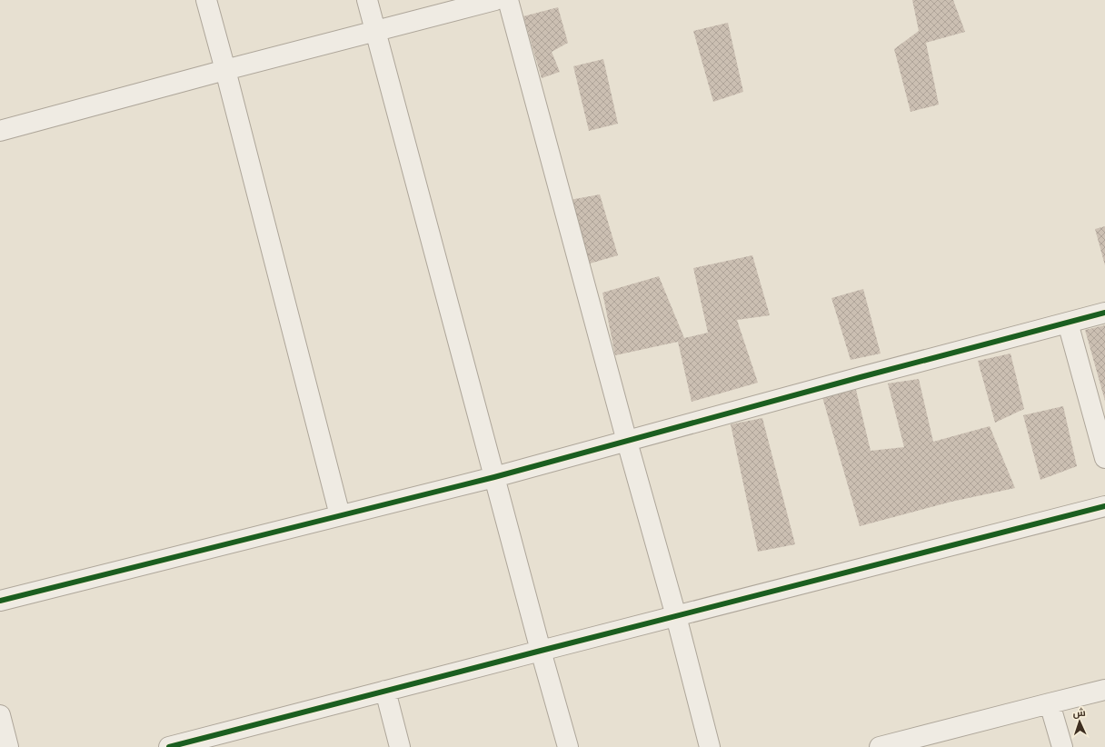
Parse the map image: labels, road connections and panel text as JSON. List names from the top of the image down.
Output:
{
  "north": "top"
}
